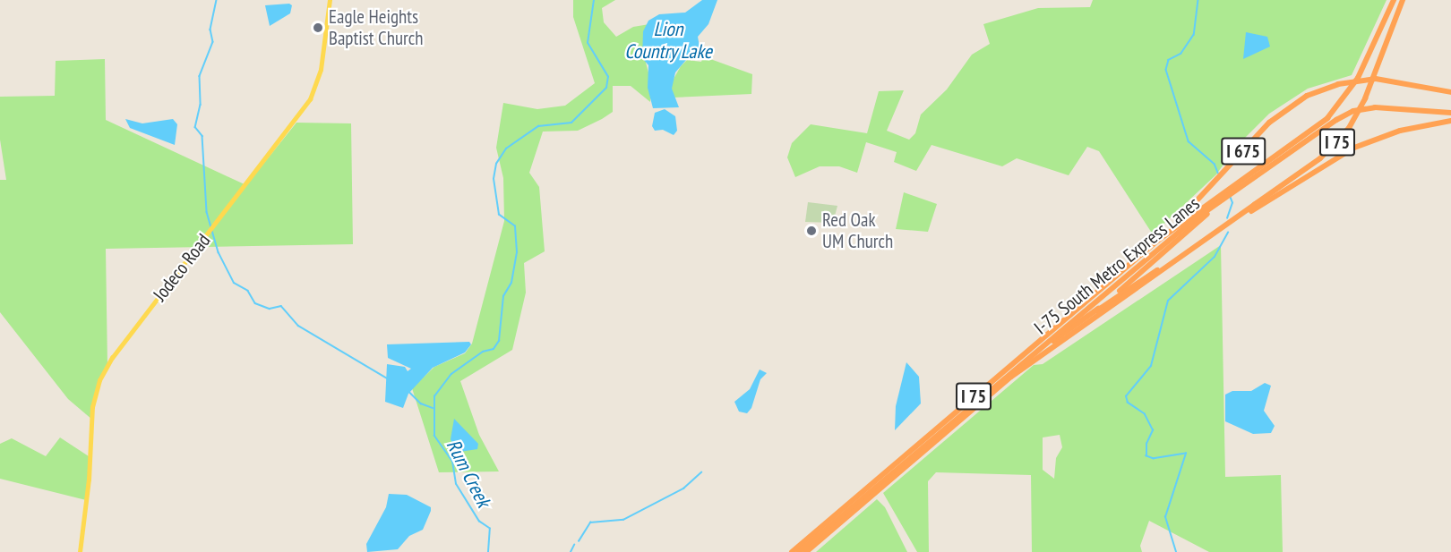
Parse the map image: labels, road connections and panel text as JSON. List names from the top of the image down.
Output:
{
  "streets": {
    "highway": ["I 75", "I 675", "I-75 South Metro Express Lanes"],
    "main road": ["Jodeco Road"]
  },
  "crossings": [
    ["I 75", "I 675"],
    ["I 75", "I-75 South Metro Express Lanes"]
  ],
  "water": ["Lion Country Lake", "Rum Creek"],
  "places": ["Eagle Heights Baptist Church", "Red Oak UM Church"]
}
